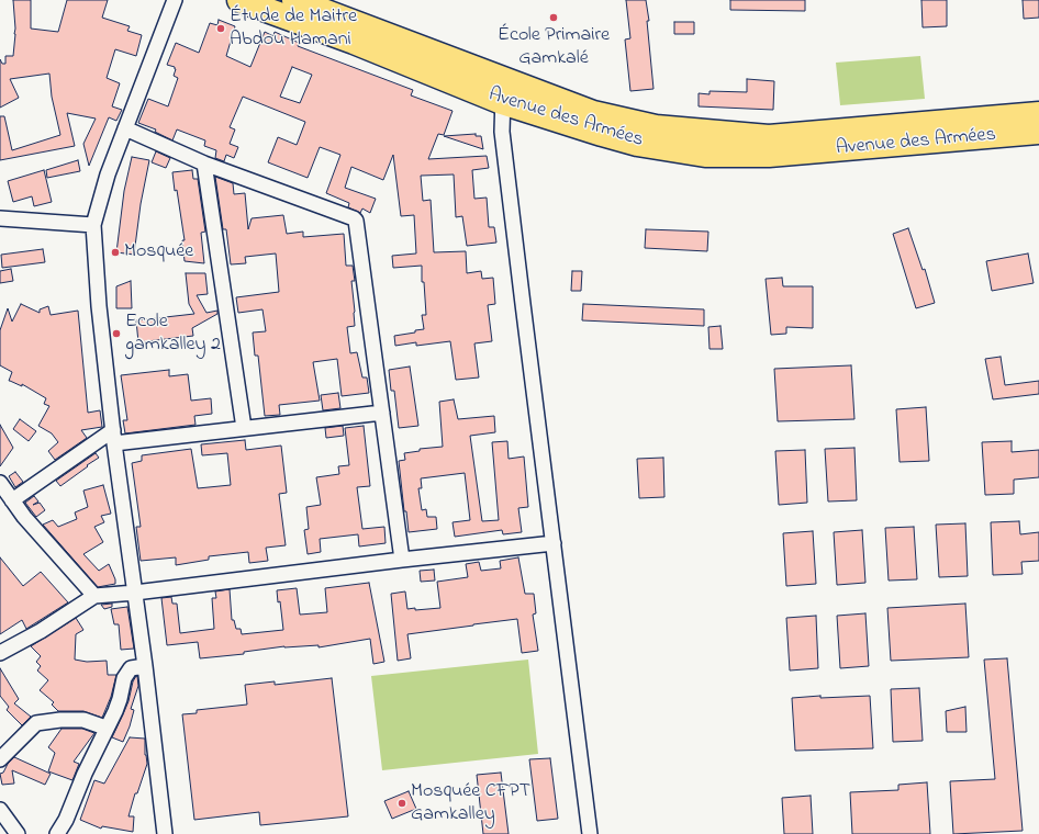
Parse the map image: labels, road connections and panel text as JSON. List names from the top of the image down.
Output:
{
  "streets": {
    "highway": ["Avenue des Armées"]
  },
  "places": [
    "École Primaire Gamkalé",
    "Étude de Maitre Abdou Hamani",
    "Mosquée",
    "Ecole gamkalley 2",
    "Mosquée CFPT Gamkalley"
  ]
}
